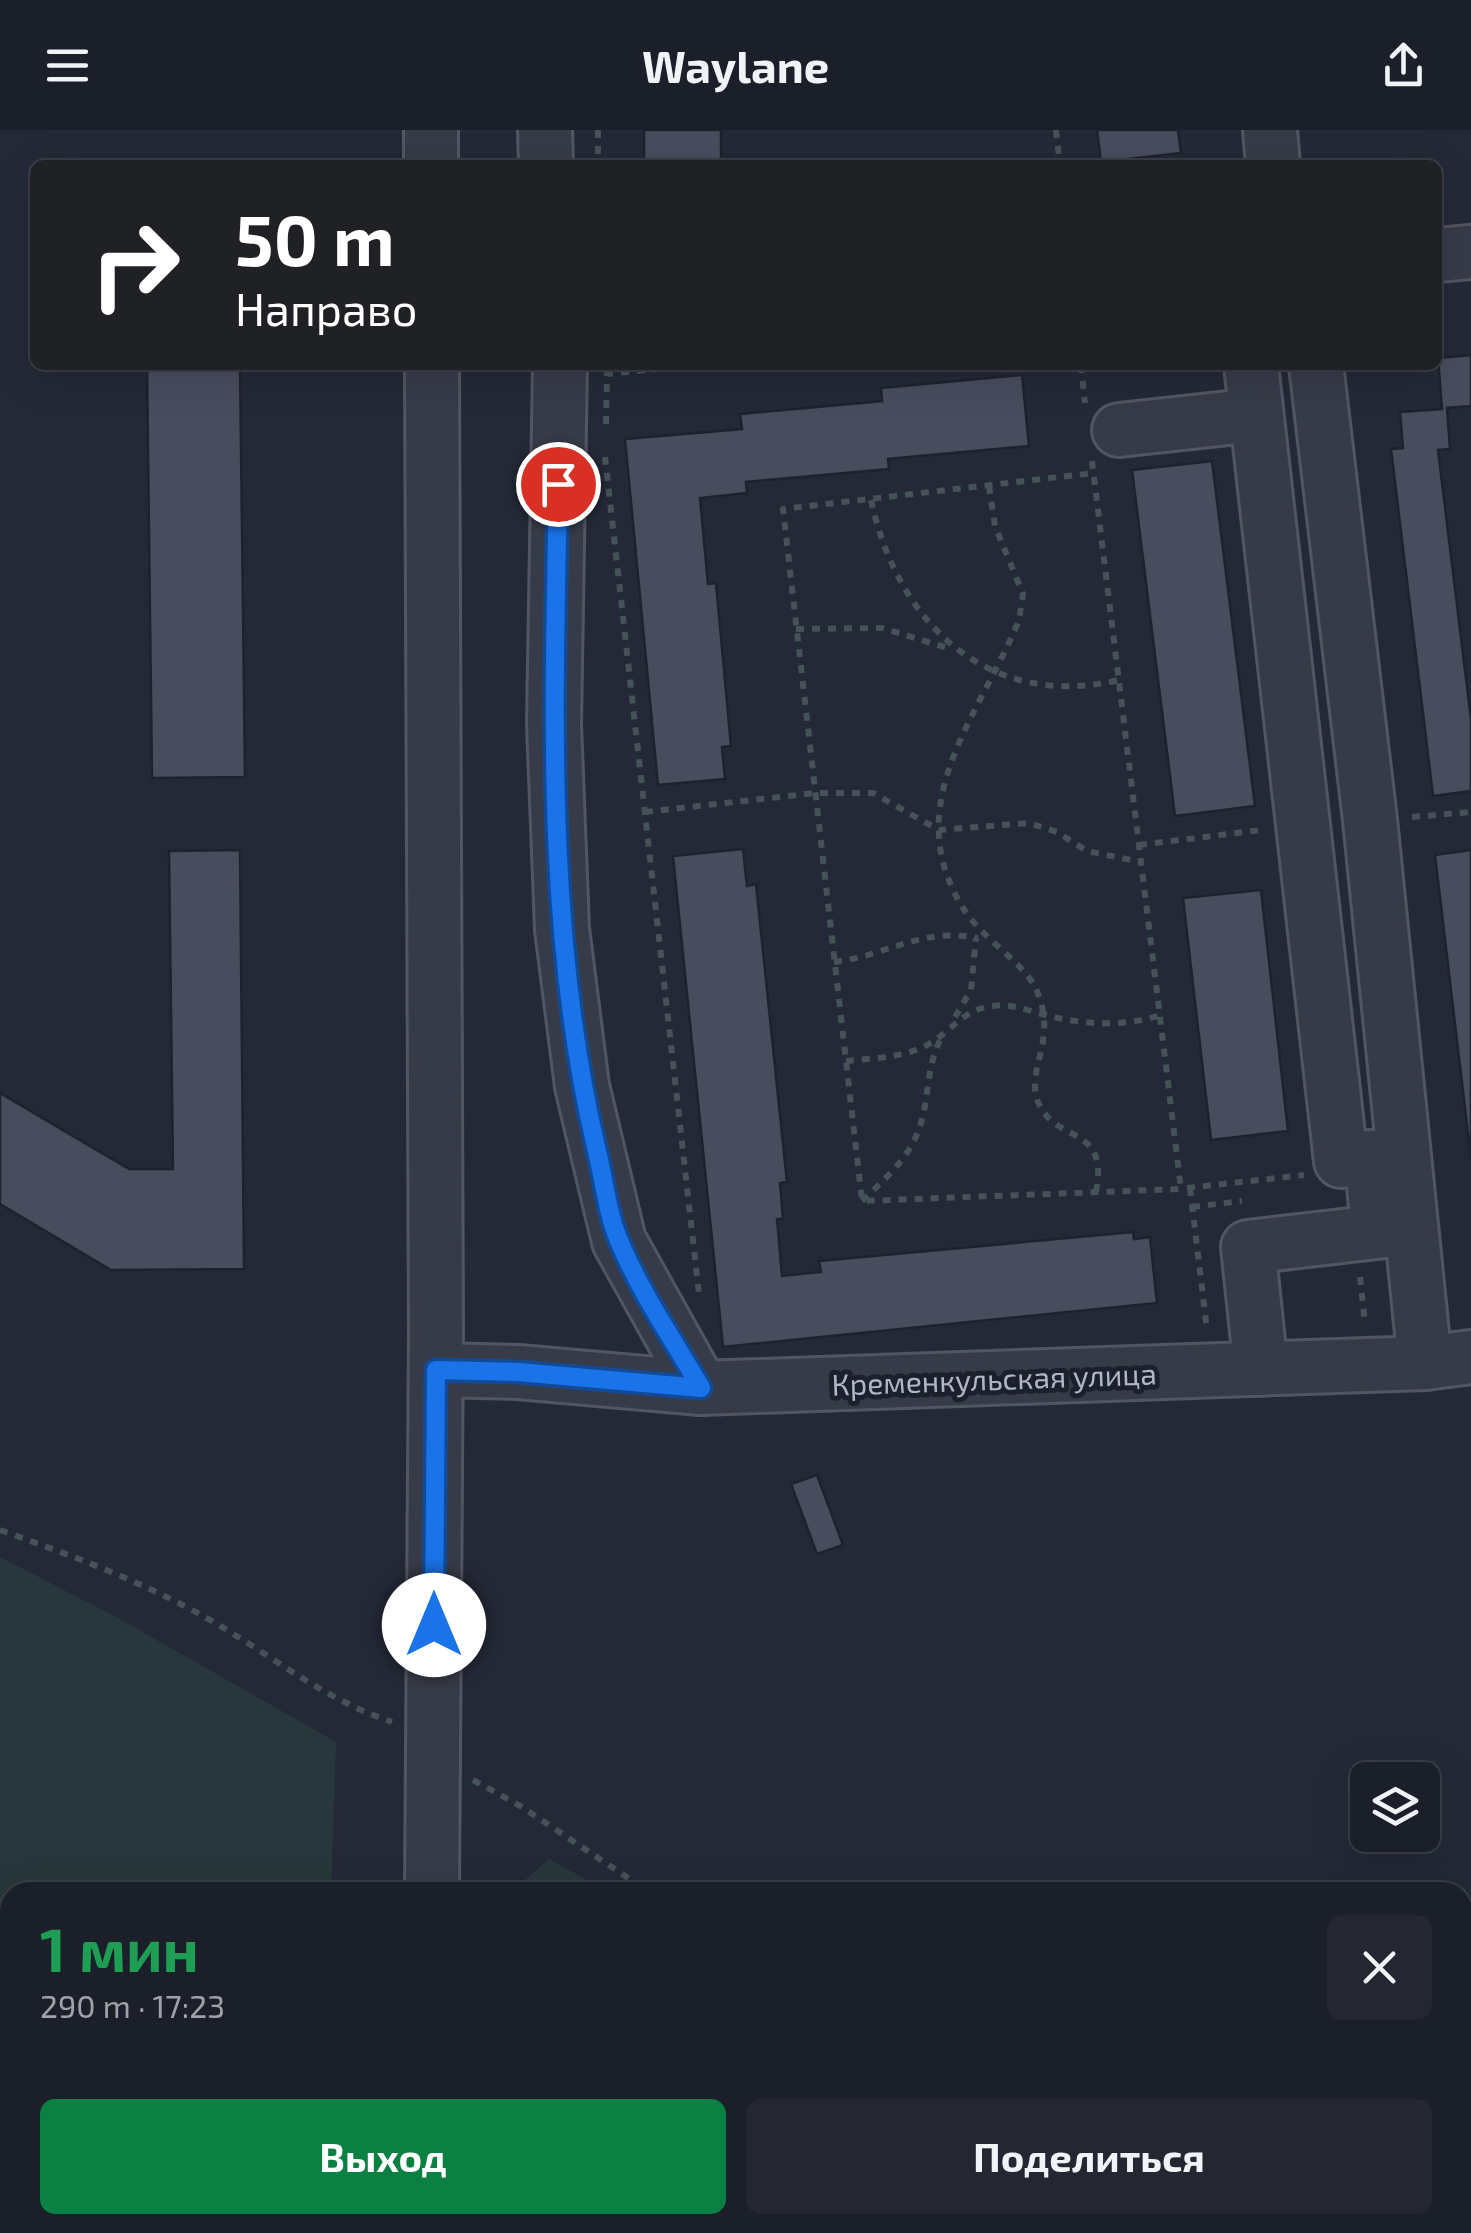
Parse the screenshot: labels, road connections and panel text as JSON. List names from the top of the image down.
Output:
{
  "streets": {
    "street": ["Кременкульская улица"]
  },
  "page": {
    "header": "Waylane",
    "turn": ["50 m", "Направо"],
    "heading": ["1 мин", "290 m · 17:23"],
    "buttons": ["Выход", "Поделиться"]
  }
}
